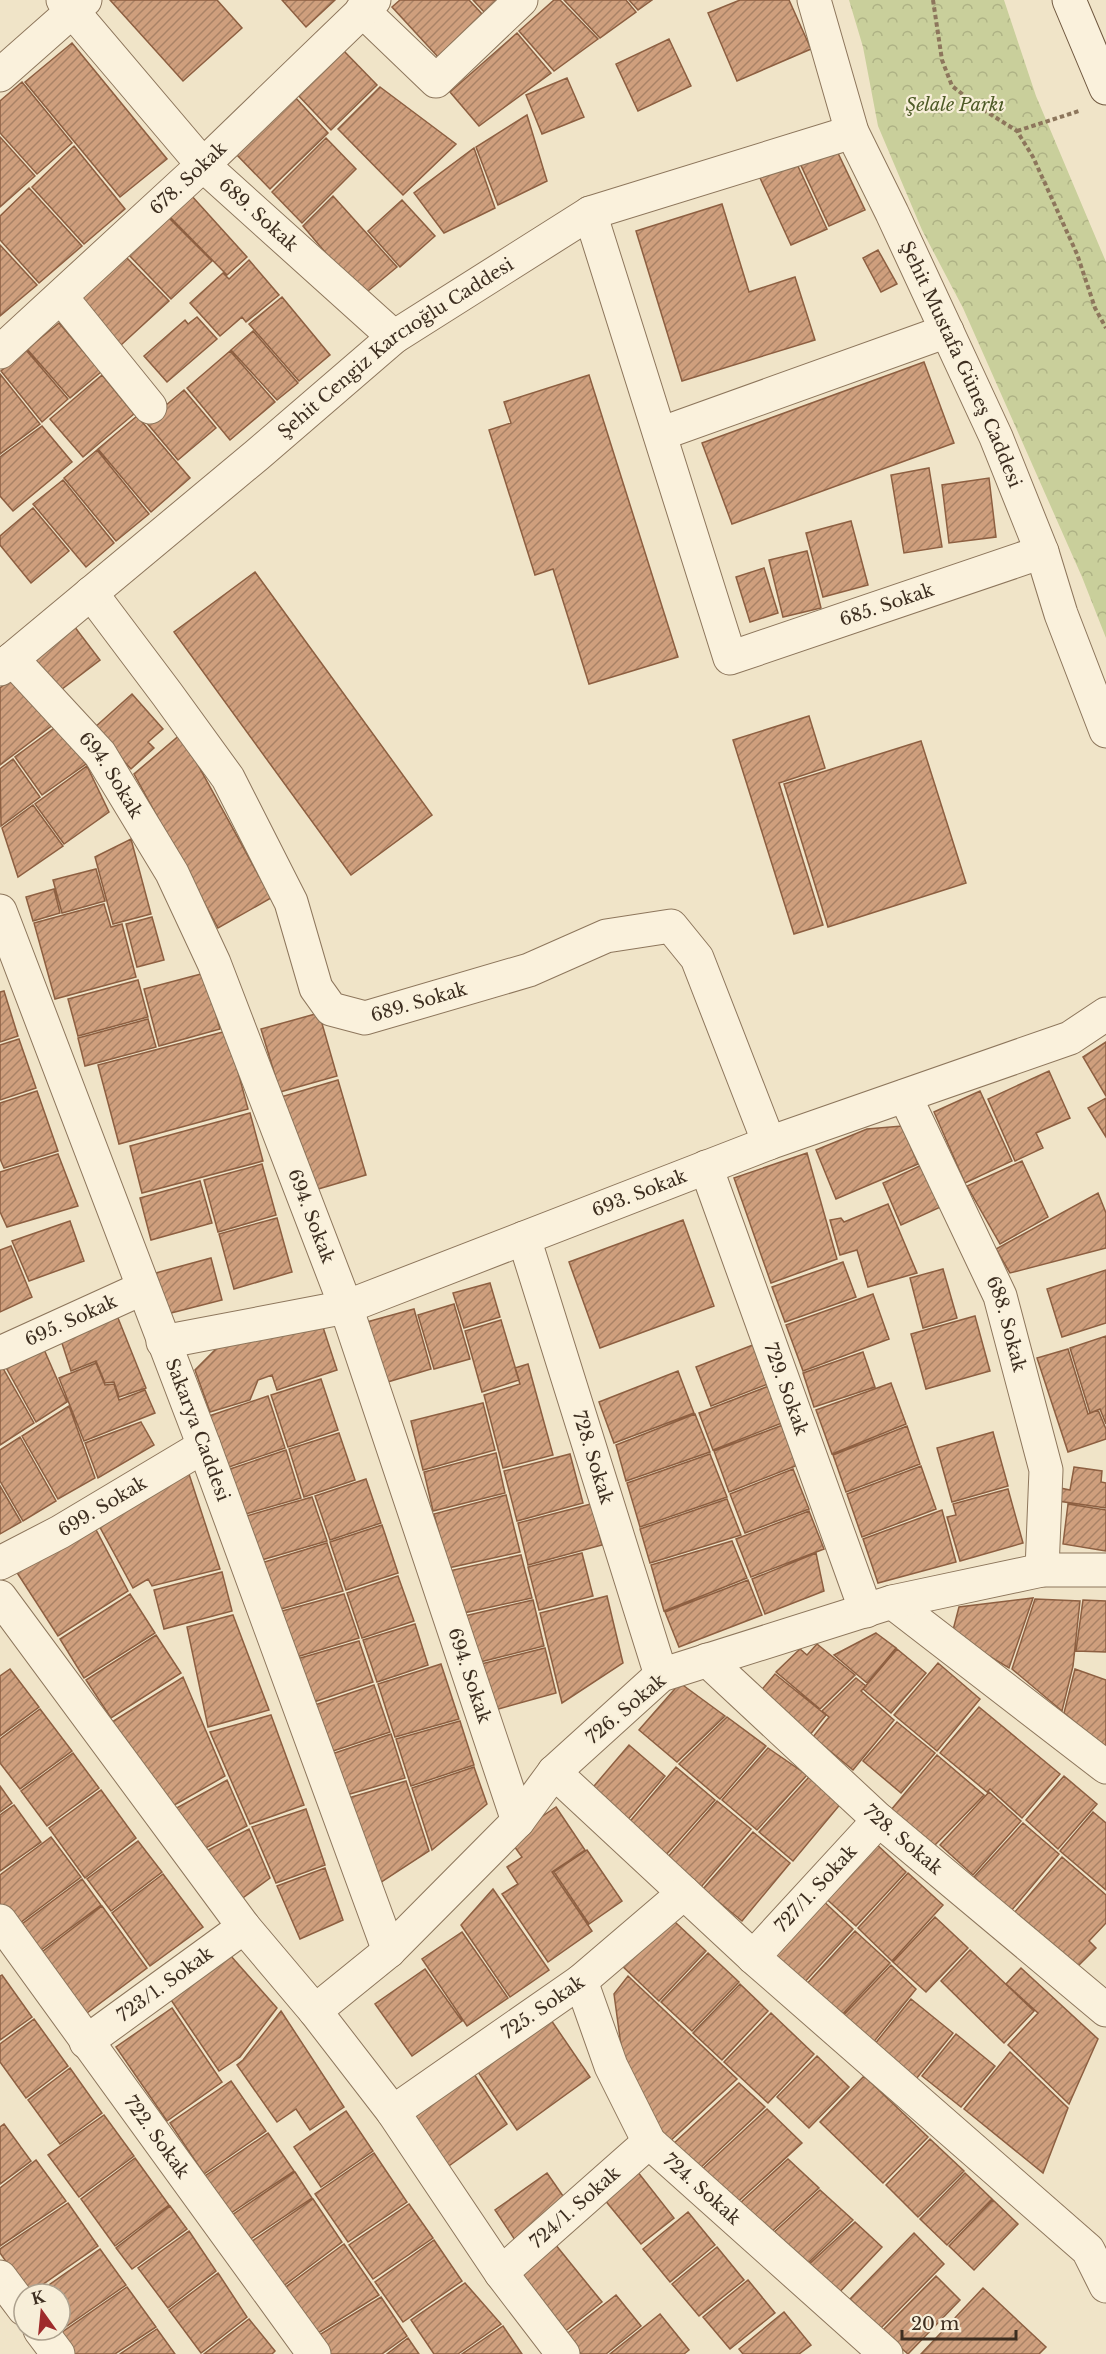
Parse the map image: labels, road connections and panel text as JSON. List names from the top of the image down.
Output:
{
  "streets": {
    "street": [
      "678. Sokak",
      "689. Sokak",
      "Şehit Cengiz Karcıoğlu Caddesi",
      "Şehit Mustafa Güneş Caddesi",
      "685. Sokak",
      "694. Sokak",
      "693. Sokak",
      "695. Sokak",
      "688. Sokak",
      "729. Sokak",
      "Sakarya Caddesi",
      "728. Sokak",
      "699. Sokak",
      "726. Sokak",
      "727/1. Sokak",
      "723/1. Sokak",
      "725. Sokak",
      "722. Sokak",
      "724. Sokak",
      "724/1. Sokak"
    ]
  },
  "crossings": [
    ["678. Sokak", "689. Sokak"],
    ["689. Sokak", "Şehit Cengiz Karcıoğlu Caddesi"],
    ["689. Sokak", "693. Sokak"],
    ["Şehit Cengiz Karcıoğlu Caddesi", "Şehit Mustafa Güneş Caddesi"],
    ["Şehit Cengiz Karcıoğlu Caddesi", "694. Sokak"],
    ["Şehit Mustafa Güneş Caddesi", "685. Sokak"],
    ["694. Sokak", "693. Sokak"],
    ["694. Sokak", "726. Sokak"],
    ["693. Sokak", "688. Sokak"],
    ["693. Sokak", "729. Sokak"],
    ["693. Sokak", "Sakarya Caddesi"],
    ["693. Sokak", "728. Sokak"],
    ["695. Sokak", "Sakarya Caddesi"],
    ["688. Sokak", "726. Sokak"],
    ["729. Sokak", "726. Sokak"],
    ["Sakarya Caddesi", "699. Sokak"],
    ["Sakarya Caddesi", "726. Sokak"],
    ["728. Sokak", "726. Sokak"],
    ["728. Sokak", "727/1. Sokak"],
    ["723/1. Sokak", "722. Sokak"],
    ["725. Sokak", "724. Sokak"],
    ["724. Sokak", "724/1. Sokak"]
  ],
  "parks": ["Şelale Parkı"],
  "scale_bar": "20 m",
  "north": "top"
}
